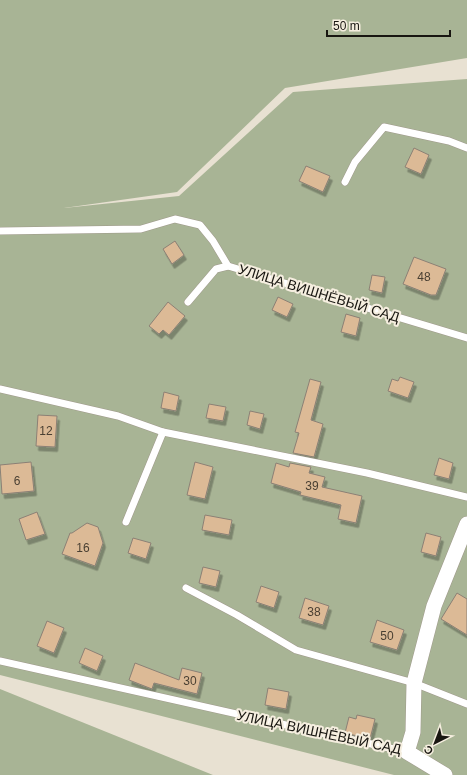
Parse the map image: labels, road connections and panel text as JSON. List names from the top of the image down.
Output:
{
  "streets": {
    "street": ["УЛИЦА ВИШНЁВЫЙ САД"]
  },
  "house_numbers": [
    "48",
    "12",
    "6",
    "39",
    "16",
    "38",
    "50",
    "30"
  ],
  "scale_bar": "50 m",
  "north": "bottom left"
}
